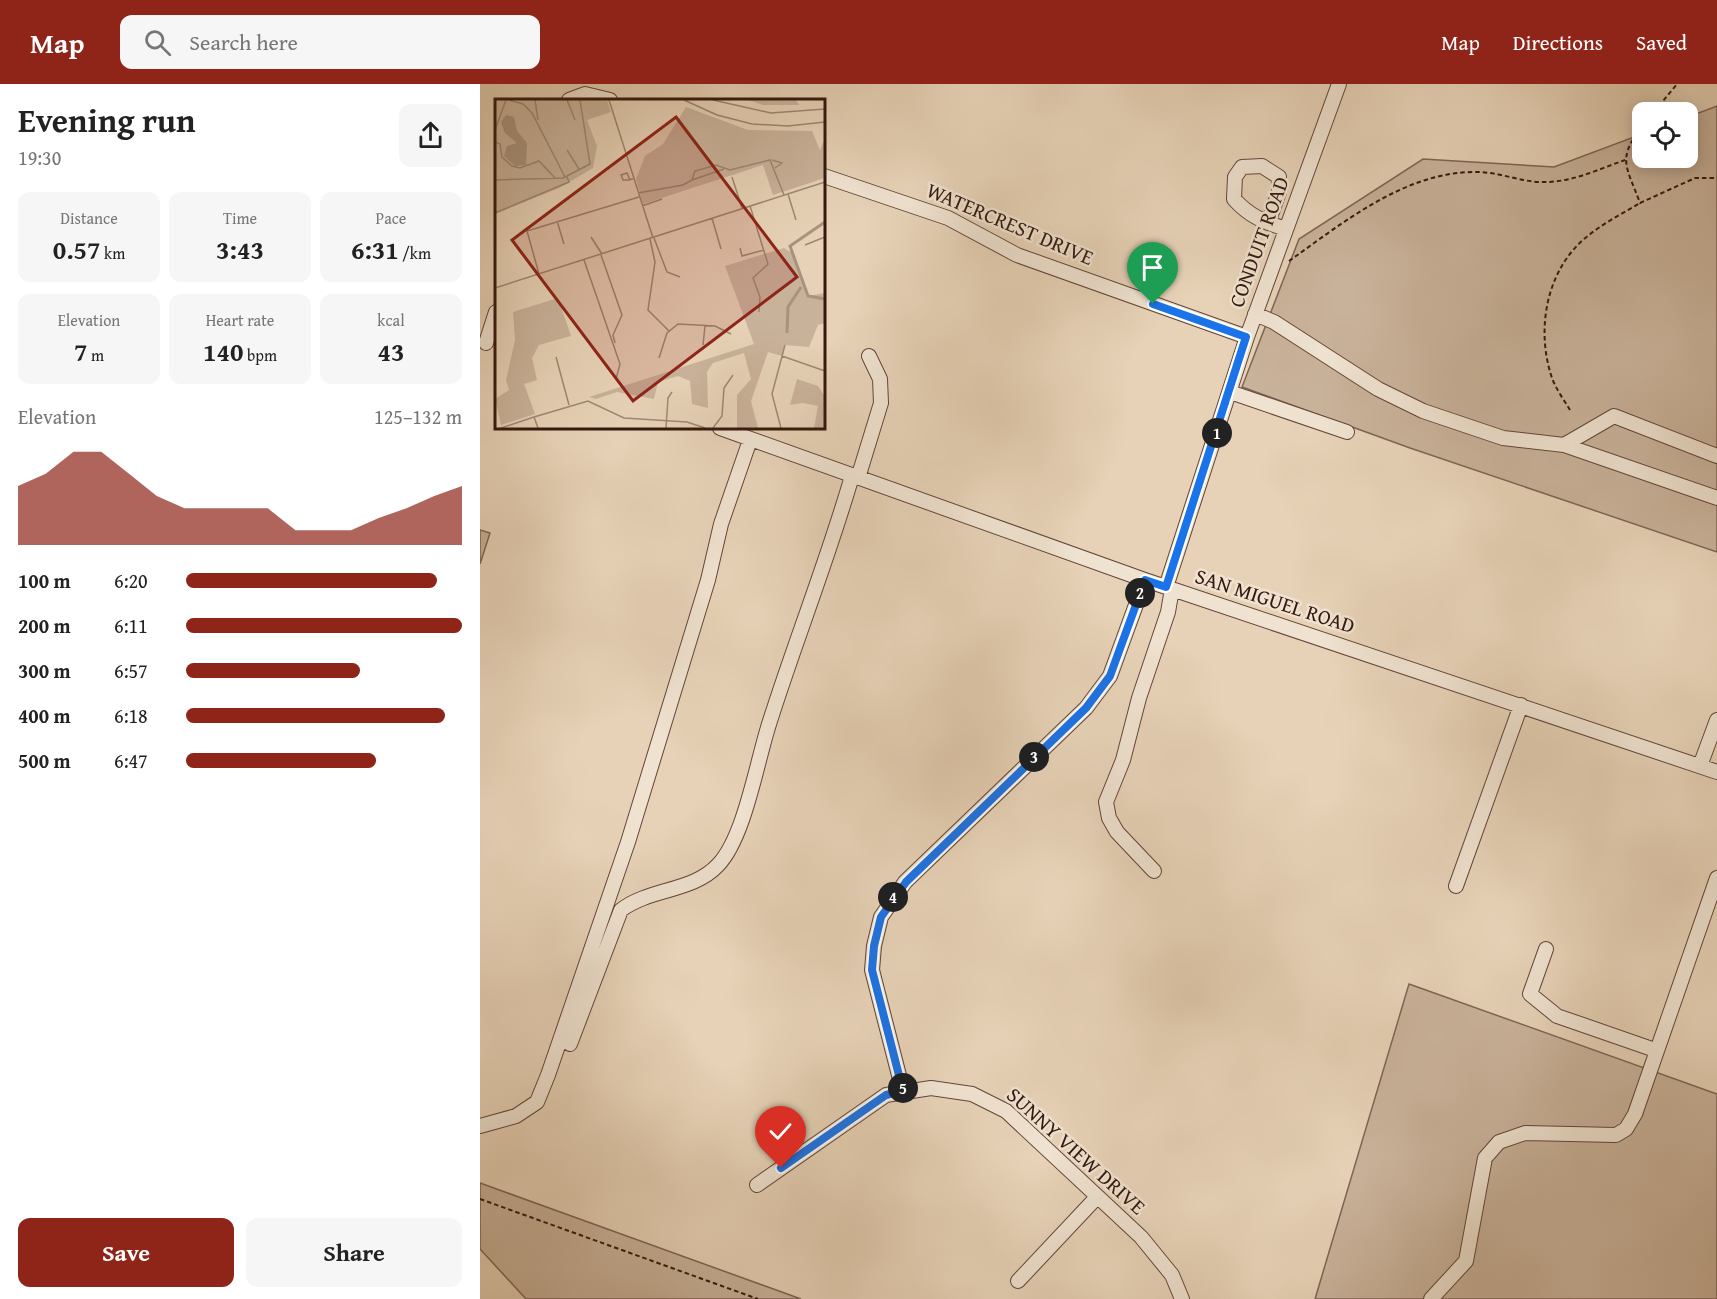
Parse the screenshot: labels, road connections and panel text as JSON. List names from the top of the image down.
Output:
{
  "streets": {
    "street": [
      "WATERCREST DRIVE",
      "CONDUIT ROAD",
      "SAN MIGUEL ROAD",
      "SUNNY VIEW DRIVE"
    ]
  },
  "crossings": [
    ["WATERCREST DRIVE", "CONDUIT ROAD"],
    ["CONDUIT ROAD", "SAN MIGUEL ROAD"]
  ],
  "page": {
    "header": "Map",
    "search": "Search here",
    "nav": ["Map", "Directions", "Saved"],
    "heading": ["Evening run", "19:30"],
    "stats": [
      ["Distance", "0.57 km"],
      ["Time", "3:43"],
      ["Pace", "6:31 /km"],
      ["Elevation", "7 m"],
      ["Heart rate", "140 bpm"],
      ["kcal", "43"]
    ],
    "chart": ["Elevation", "125–132 m"],
    "pins": [
      "1",
      "2",
      "3",
      "4",
      "5"
    ],
    "list": [
      {
        "name": "100 m",
        "note": "6:20"
      },
      {
        "name": "200 m",
        "note": "6:11"
      },
      {
        "name": "300 m",
        "note": "6:57"
      },
      {
        "name": "400 m",
        "note": "6:18"
      },
      {
        "name": "500 m",
        "note": "6:47"
      }
    ],
    "buttons": ["Save", "Share"]
  }
}
